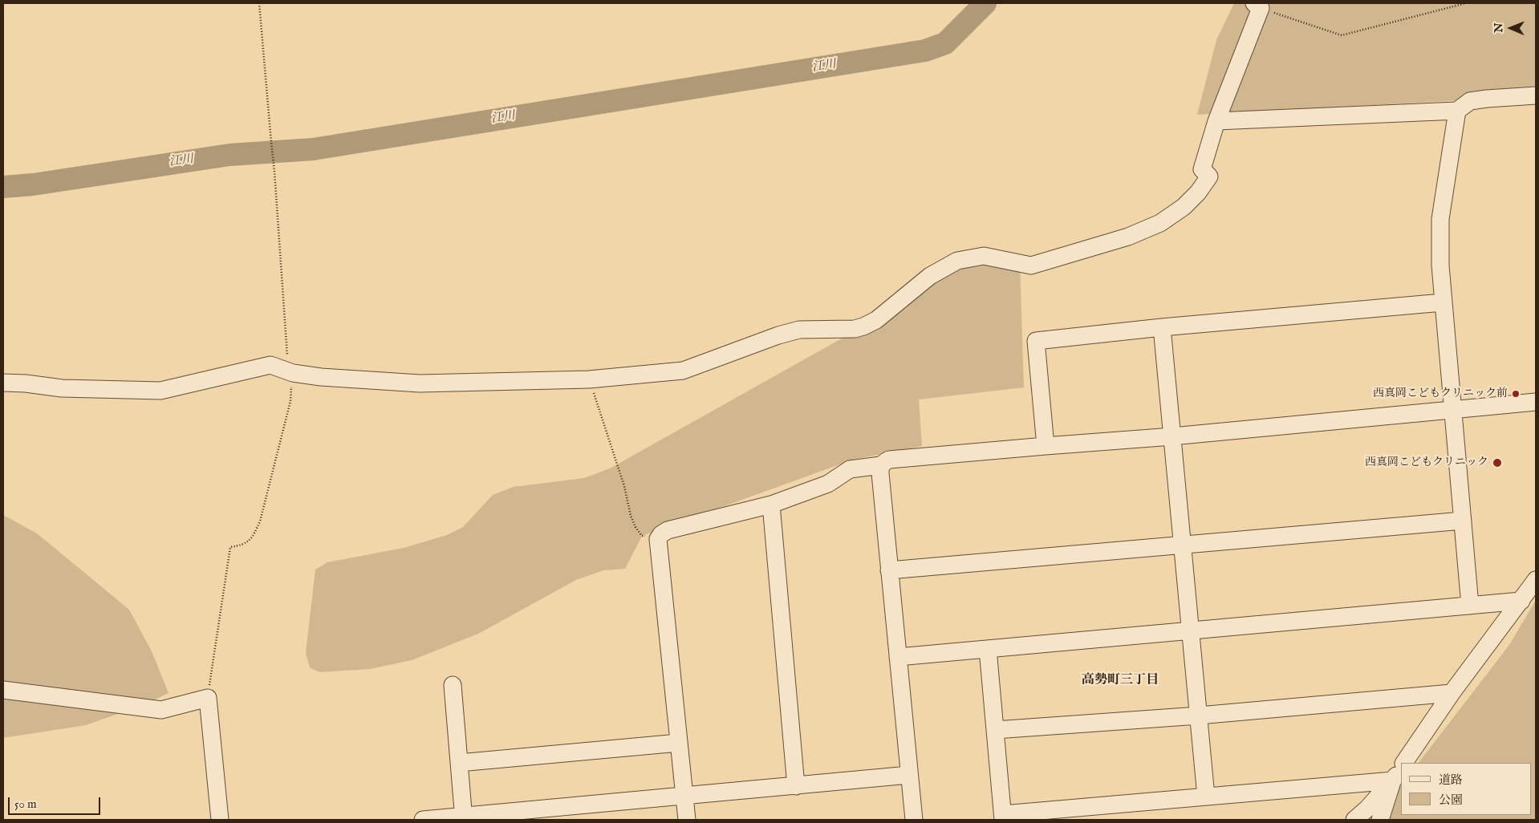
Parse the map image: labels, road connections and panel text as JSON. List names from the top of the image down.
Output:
{
  "districts": ["高勢町三丁目"],
  "water": ["江川"],
  "places": ["西真岡こどもクリニック前", "西真岡こどもクリニック"],
  "legend": ["道路", "公園"],
  "scale_bar": "50 m",
  "north": "left"
}
